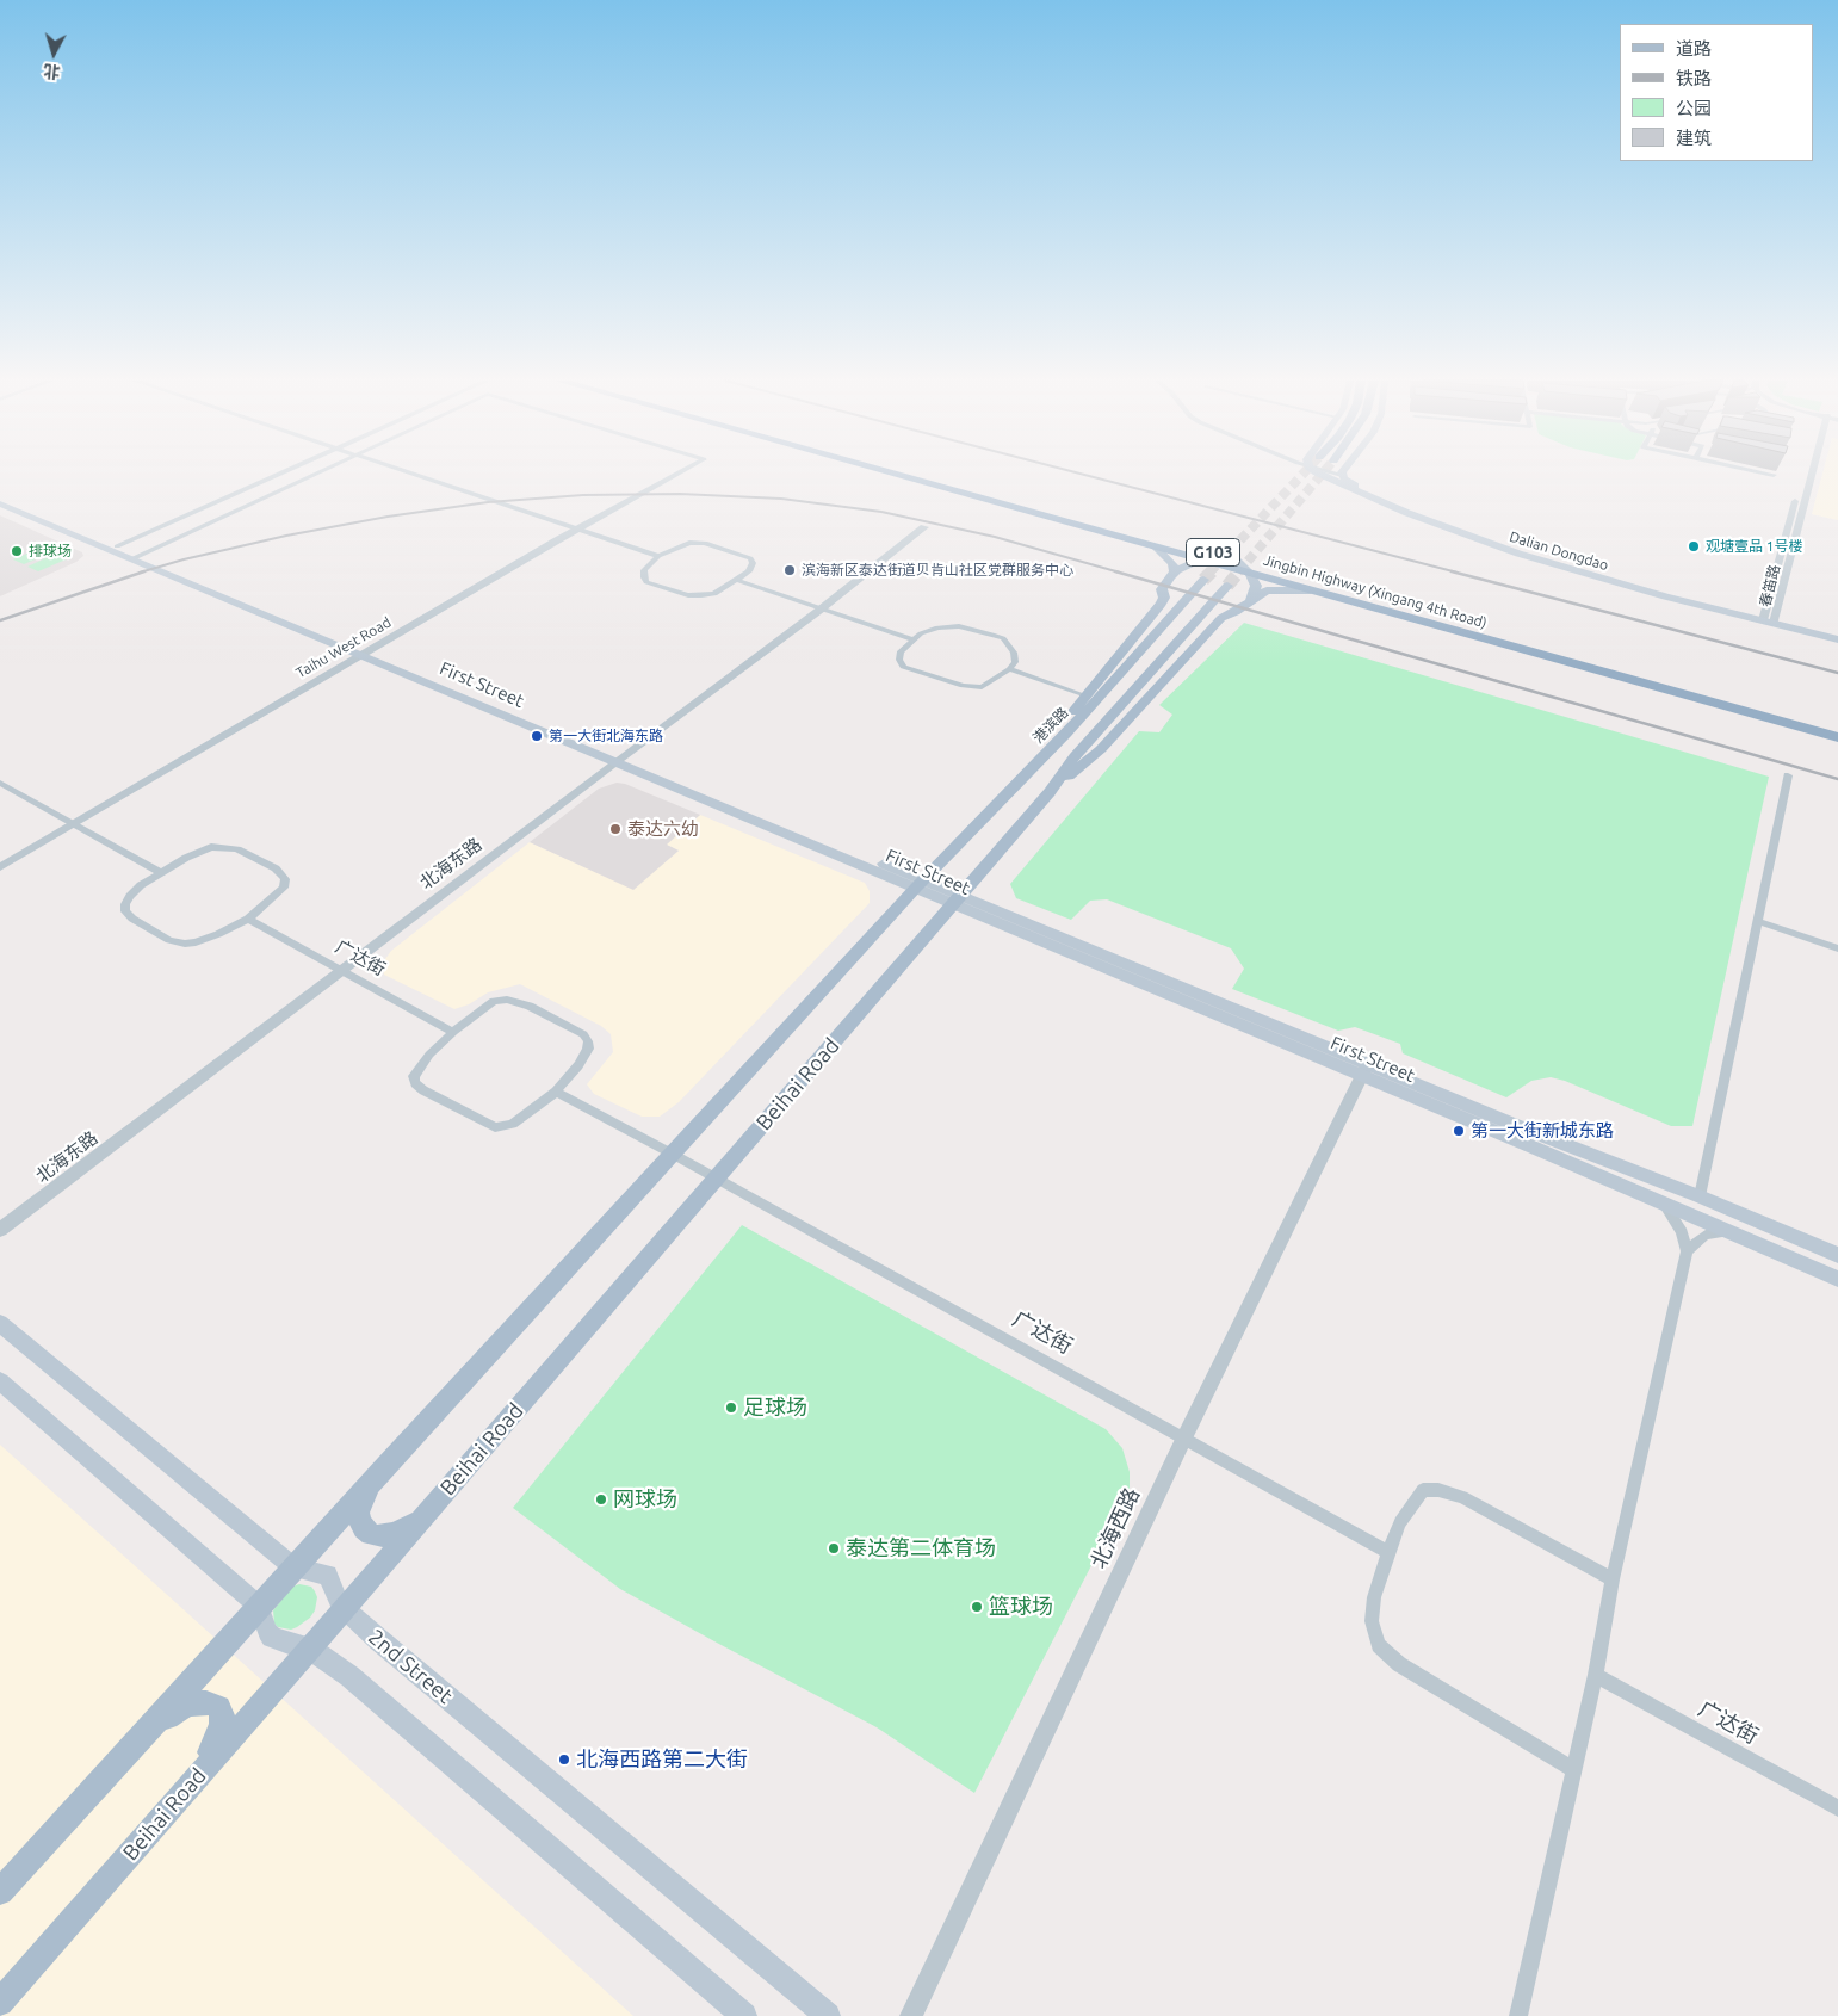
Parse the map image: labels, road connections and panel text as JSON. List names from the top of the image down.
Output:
{
  "streets": {
    "highway": ["G103", "Jingbin Highway (Xingang 4th Road)"],
    "main road": [
      "Dalian Dongdao",
      "First Street",
      "港滨路",
      "Beihai Road",
      "2nd Street"
    ],
    "street": [
      "春笛路",
      "Taihu West Road",
      "北海东路",
      "广达街",
      "北海西路"
    ]
  },
  "crossings": [
    ["Dalian Dongdao", "春笛路"],
    ["Taihu West Road", "First Street"],
    ["First Street", "港滨路"],
    ["First Street", "北海东路"],
    ["First Street", "Beihai Road"],
    ["First Street", "北海西路"],
    ["北海东路", "广达街"],
    ["广达街", "Beihai Road"],
    ["广达街", "北海西路"],
    ["Beihai Road", "2nd Street"]
  ],
  "places": [
    "观塘壹品 1号楼",
    "排球场",
    "滨海新区泰达街道贝肯山社区党群服务中心",
    "第一大街北海东路",
    "泰达六幼",
    "第一大街新城东路",
    "足球场",
    "网球场",
    "泰达第二体育场",
    "篮球场",
    "北海西路第二大街"
  ],
  "legend": [
    "道路",
    "铁路",
    "公园",
    "建筑"
  ],
  "north": "bottom"
}
